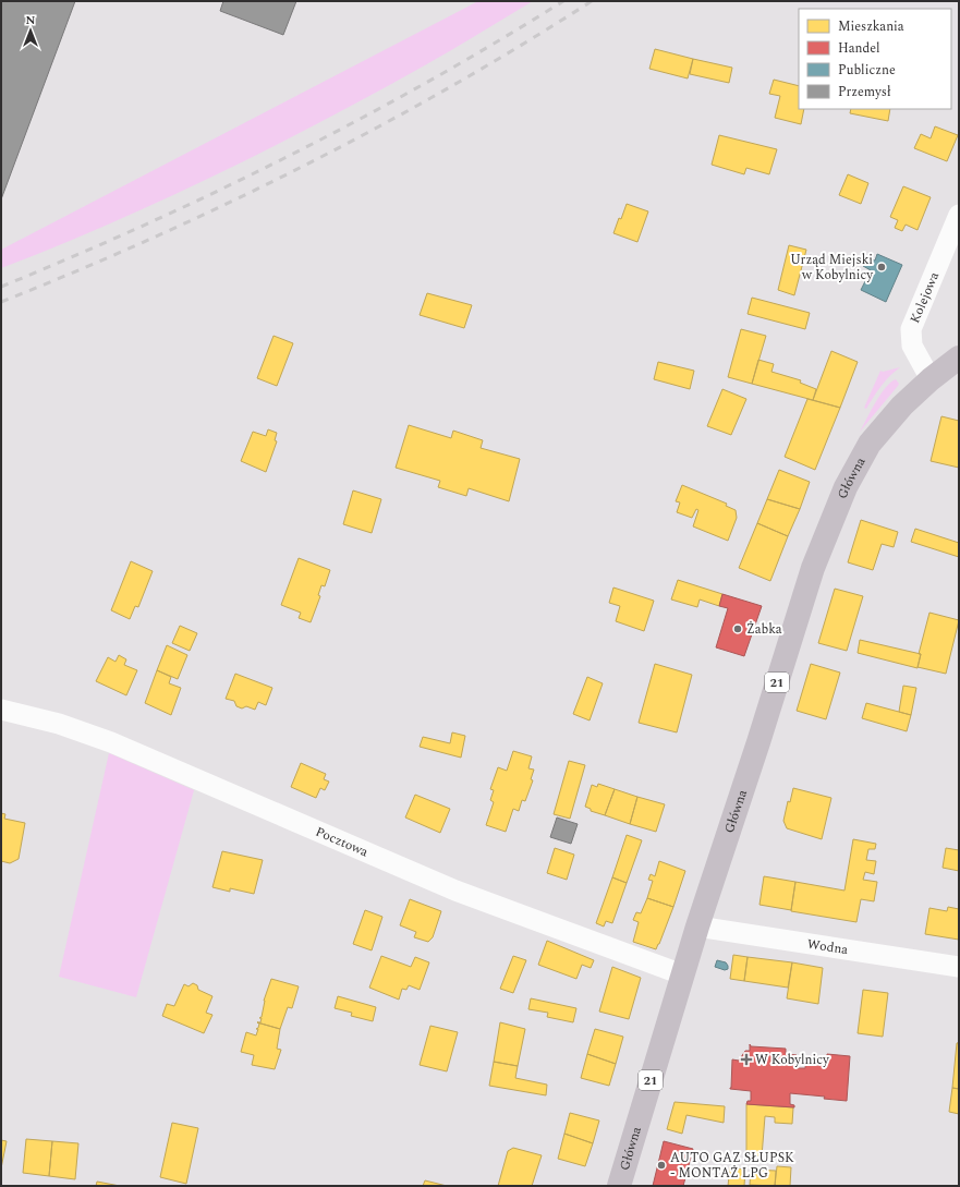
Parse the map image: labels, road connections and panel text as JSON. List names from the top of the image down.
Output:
{
  "streets": {
    "main road": ["Główna", "21"],
    "street": ["Kolejowa", "Pocztowa", "Wodna"]
  },
  "crossings": [
    ["Kolejowa", "Główna"],
    ["Kolejowa", "21"],
    ["Główna", "21"],
    ["Główna", "Pocztowa"],
    ["Główna", "Wodna"]
  ],
  "places": {
    "other": ["Urząd Miejski w Kobylnicy", "Żabka", "AUTO GAZ SŁUPSK - MONTAŻ LPG"],
    "health": ["W Kobylnicy"]
  },
  "legend": [
    "Mieszkania",
    "Handel",
    "Publiczne",
    "Przemysł"
  ],
  "north": "top"
}
